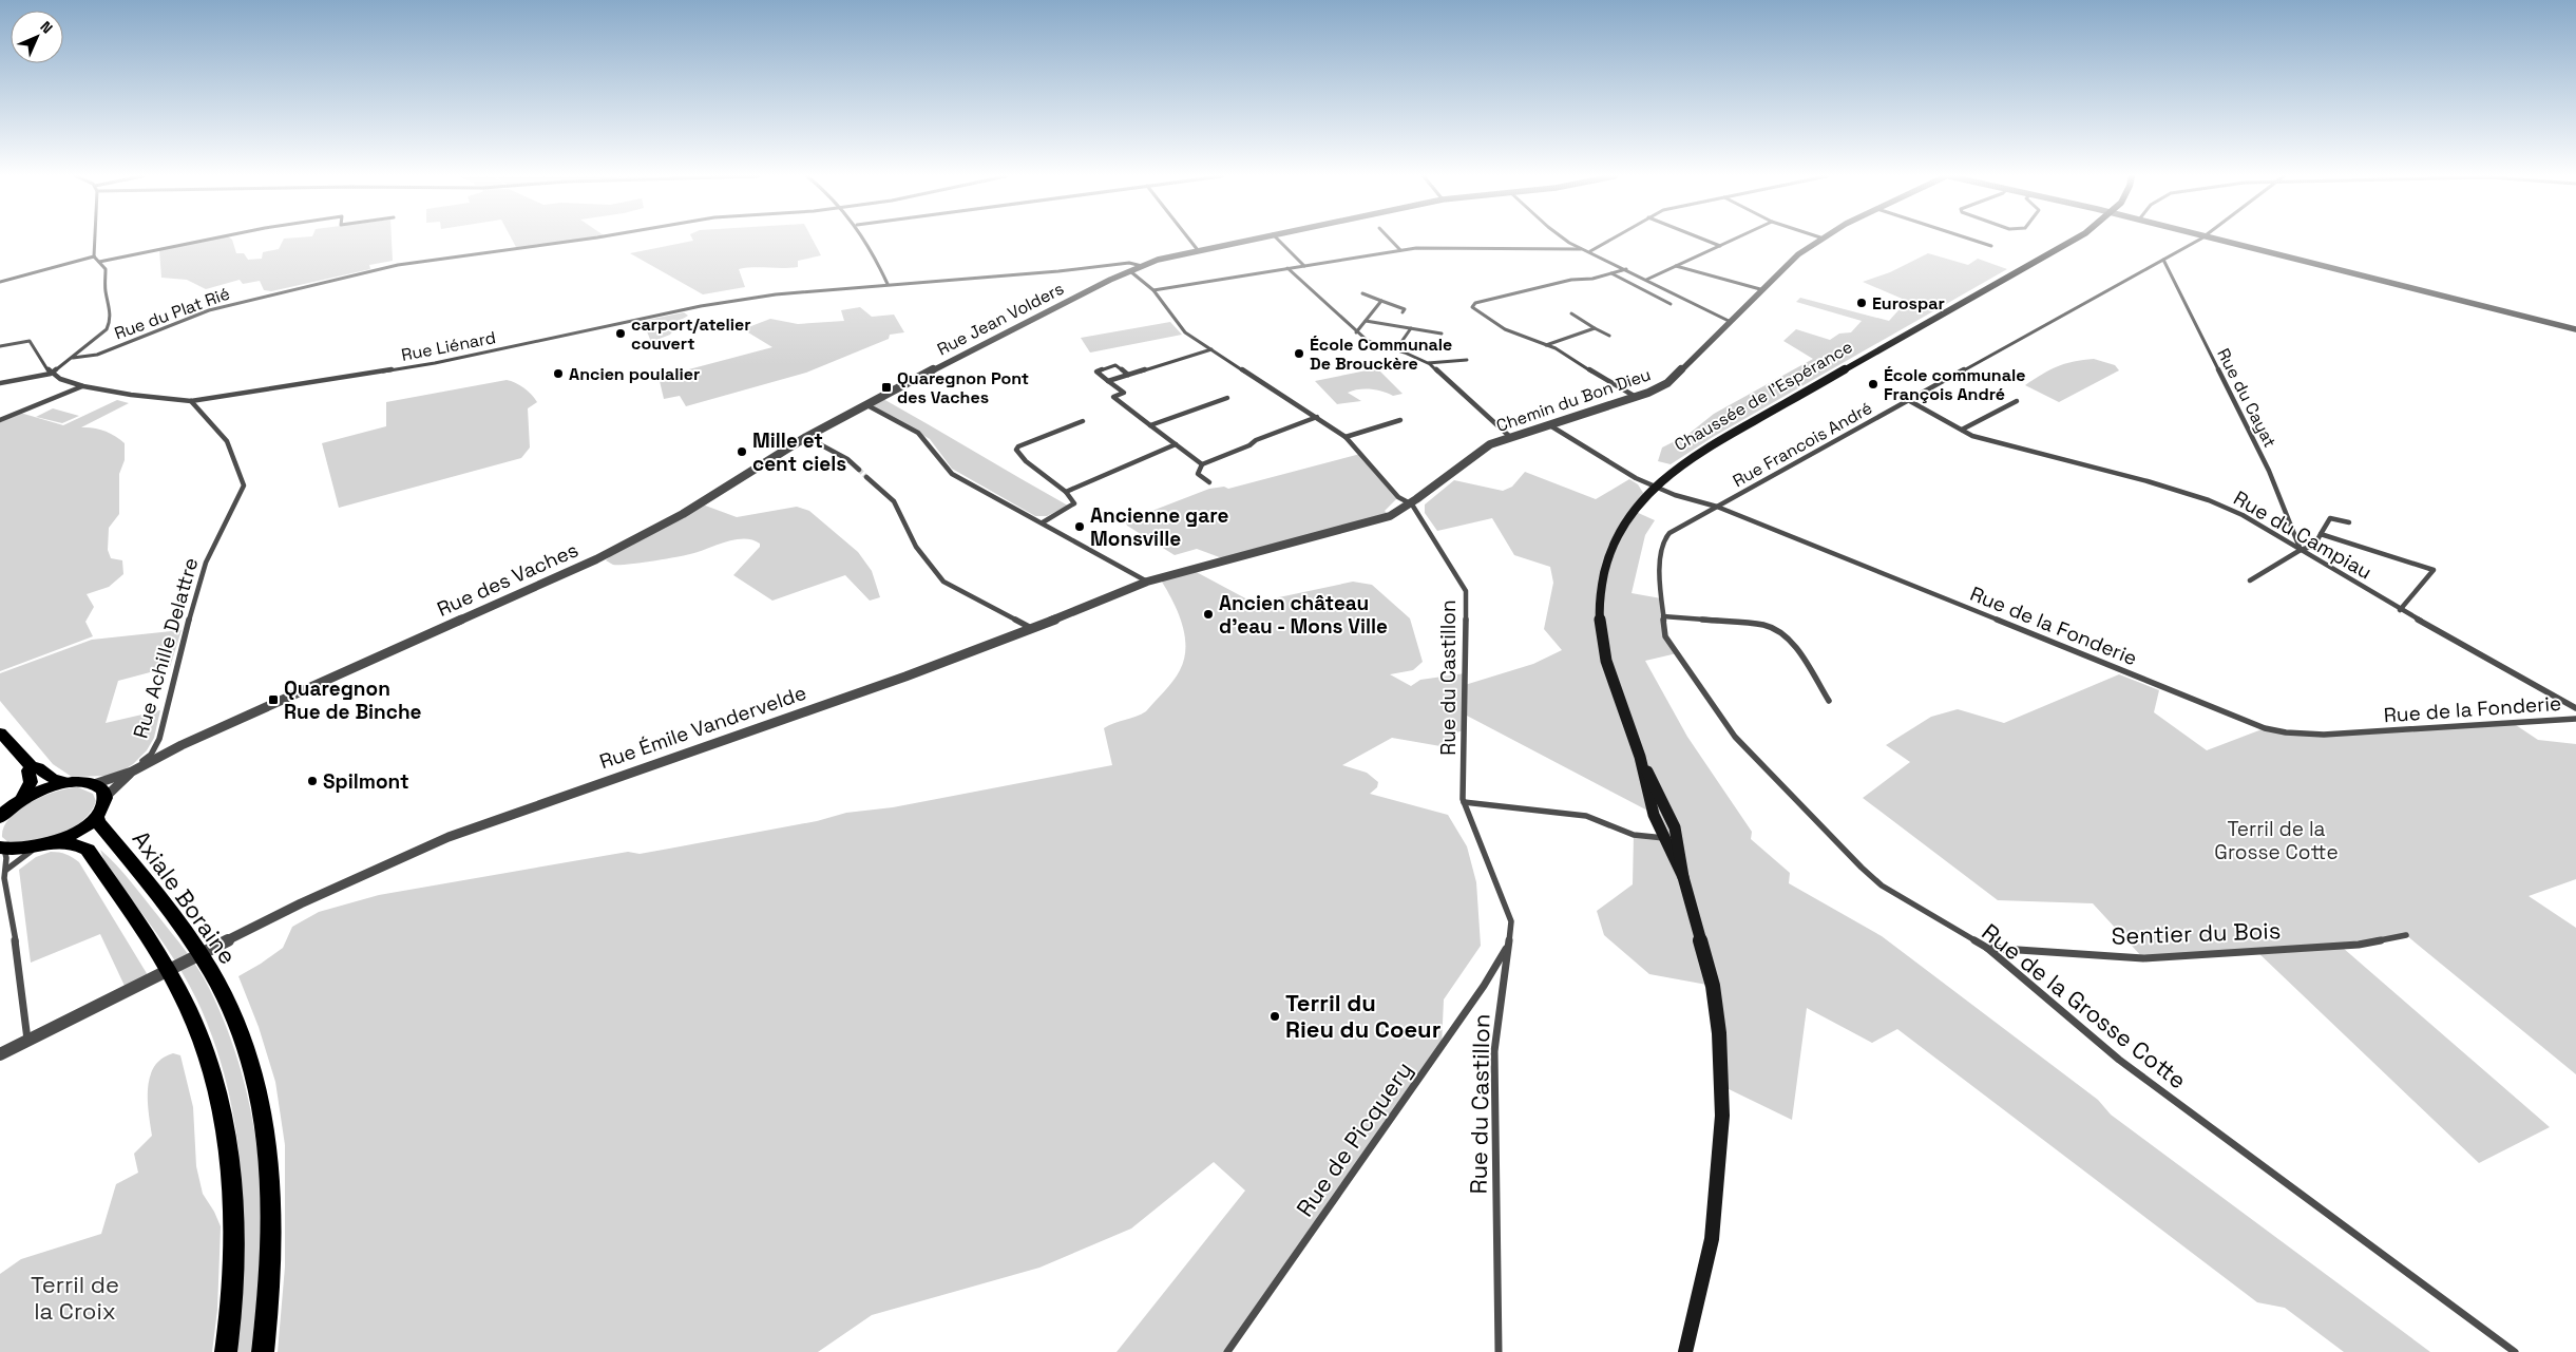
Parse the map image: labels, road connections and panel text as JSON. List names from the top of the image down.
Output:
{
  "streets": {
    "highway": ["Axiale Boraine"],
    "main road": ["Chaussée de l'Espérance"],
    "street": [
      "Rue du Plat Rié",
      "Rue Jean Volders",
      "Rue Liénard",
      "Rue du Cayat",
      "Chemin du Bon Dieu",
      "Rue Francois André",
      "Rue du Campiau",
      "Rue des Vaches",
      "Rue de la Fonderie",
      "Rue Achille Delattre",
      "Rue du Castillon",
      "Rue Émile Vandervelde",
      "Sentier du Bois",
      "Rue de la Grosse Cotte",
      "Rue de Picquery"
    ]
  },
  "crossings": [
    ["Rue Jean Volders", "Rue Liénard"],
    ["Rue Jean Volders", "Rue des Vaches"],
    ["Rue Liénard", "Rue Achille Delattre"],
    ["Chaussée de l'Espérance", "Rue de la Fonderie"],
    ["Rue du Cayat", "Rue Francois André"],
    ["Rue du Cayat", "Rue du Campiau"],
    ["Chemin du Bon Dieu", "Rue de la Fonderie"],
    ["Chemin du Bon Dieu", "Rue du Castillon"],
    ["Chemin du Bon Dieu", "Rue Émile Vandervelde"],
    ["Rue Francois André", "Rue du Campiau"],
    ["Rue Francois André", "Rue de la Fonderie"],
    ["Rue Francois André", "Rue de la Grosse Cotte"],
    ["Rue des Vaches", "Rue Achille Delattre"],
    ["Rue de la Fonderie", "Rue de la Grosse Cotte"],
    ["Rue du Castillon", "Rue Émile Vandervelde"],
    ["Rue du Castillon", "Rue de Picquery"],
    ["Sentier du Bois", "Rue de la Grosse Cotte"]
  ],
  "parks": ["Terril de la Grosse Cotte", "Terril de la Croix"],
  "places": {
    "other": [
      "Eurospar",
      "carport/atelier couvert",
      "École Communale De Brouckère",
      "Ancien poulalier",
      "École communale François André",
      "Mille et cent ciels",
      "Ancienne gare Monsville",
      "Ancien château d'eau - Mons Ville",
      "Spilmont",
      "Terril du Rieu du Coeur"
    ],
    "transit": ["Quaregnon Pont des Vaches", "Quaregnon Rue de Binche"]
  },
  "north": "top right"
}
